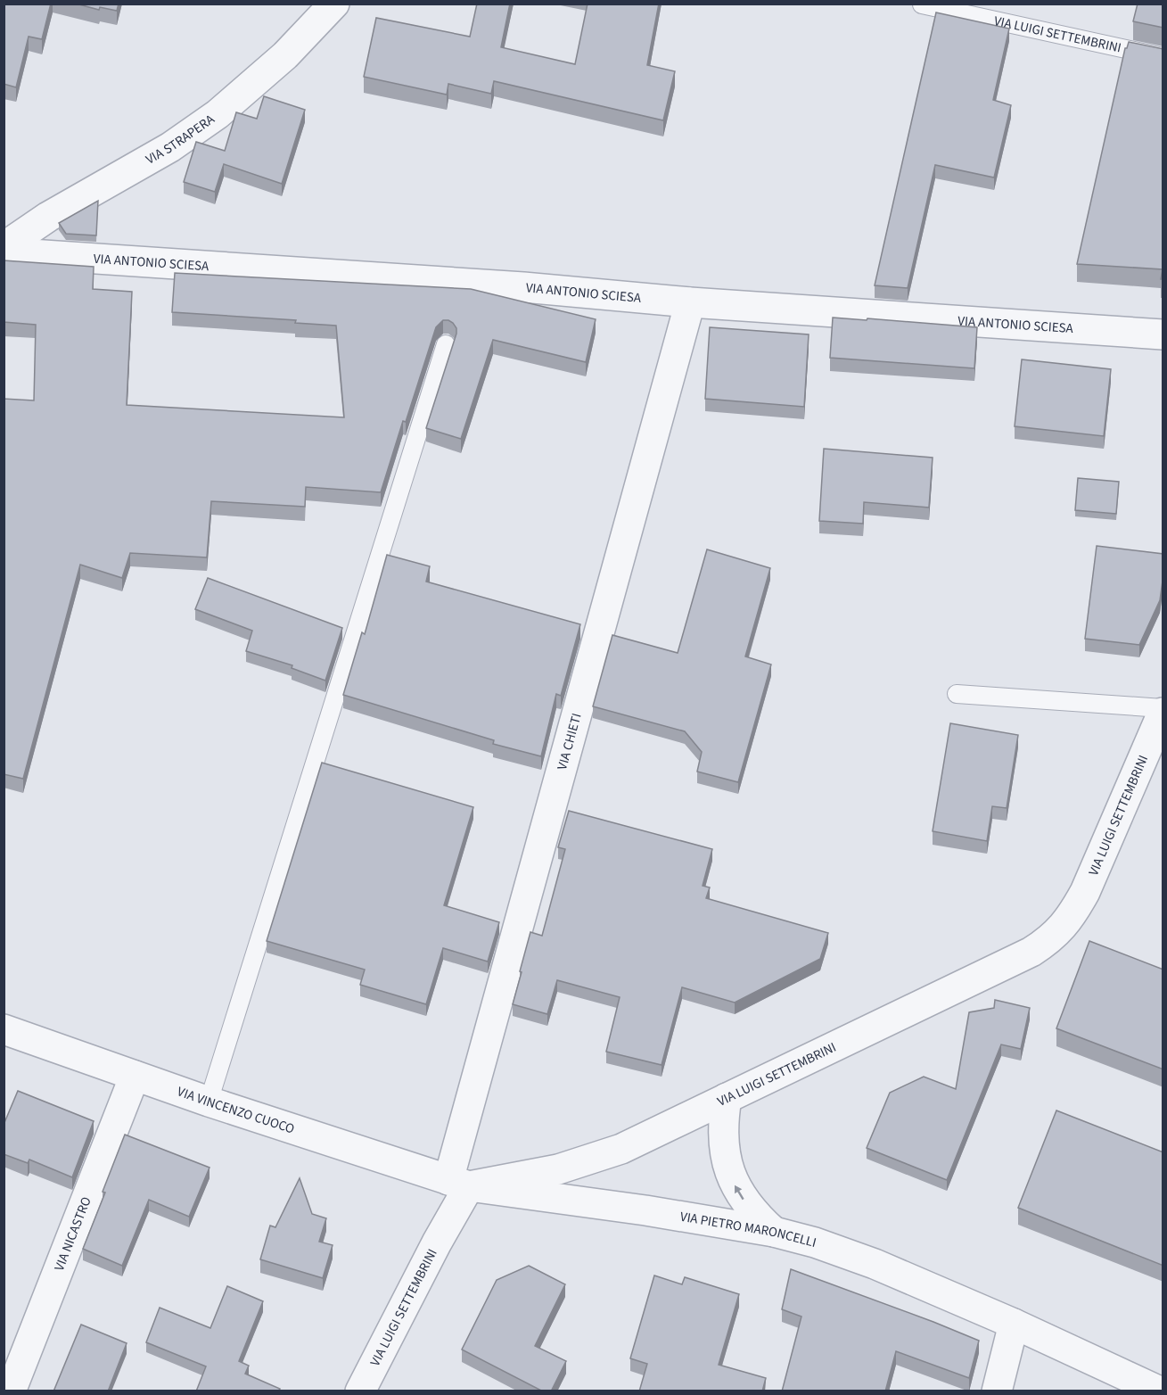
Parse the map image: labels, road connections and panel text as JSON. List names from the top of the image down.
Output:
{
  "streets": {
    "street": [
      "VIA LUIGI SETTEMBRINI",
      "VIA STRAPERA",
      "VIA ANTONIO SCIESA",
      "VIA CHIETI",
      "VIA VINCENZO CUOCO",
      "VIA PIETRO MARONCELLI",
      "VIA NICASTRO"
    ]
  },
  "crossings": [
    ["VIA LUIGI SETTEMBRINI", "VIA CHIETI"],
    ["VIA LUIGI SETTEMBRINI", "VIA VINCENZO CUOCO"],
    ["VIA LUIGI SETTEMBRINI", "VIA PIETRO MARONCELLI"],
    ["VIA ANTONIO SCIESA", "VIA CHIETI"],
    ["VIA CHIETI", "VIA VINCENZO CUOCO"],
    ["VIA CHIETI", "VIA PIETRO MARONCELLI"],
    ["VIA VINCENZO CUOCO", "VIA PIETRO MARONCELLI"],
    ["VIA VINCENZO CUOCO", "VIA NICASTRO"]
  ]
}
